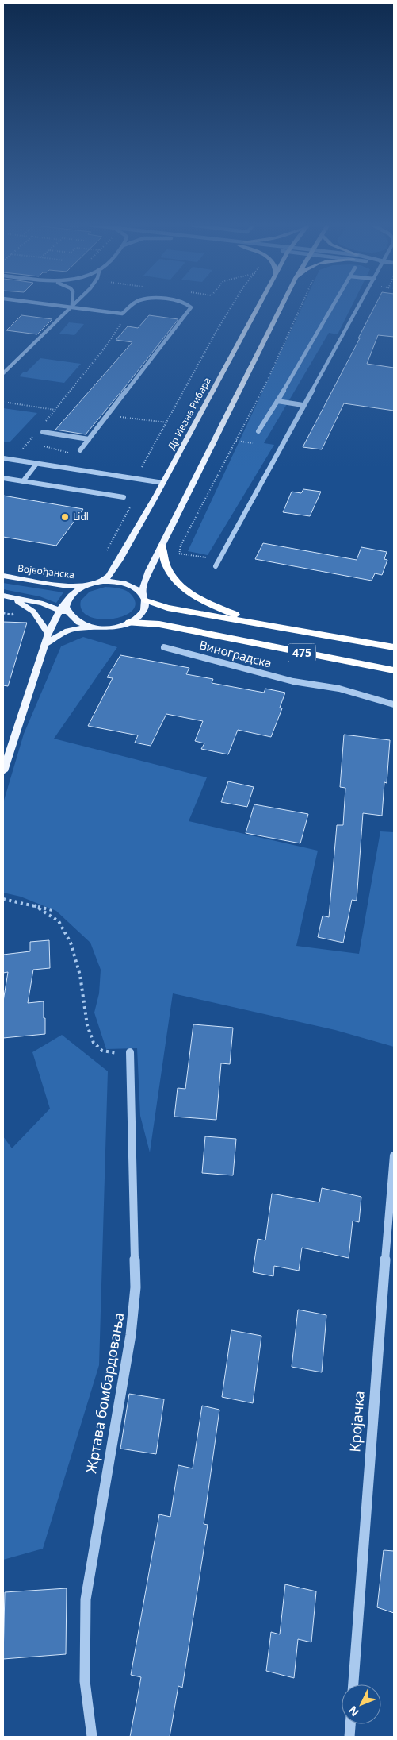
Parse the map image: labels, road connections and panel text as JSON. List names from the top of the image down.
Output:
{
  "streets": {
    "highway": ["475"],
    "main road": ["Др Ивана Рибара", "Војвођанска"],
    "street": ["Виноградска", "Жртава бомбардовања", "Кројачка"]
  },
  "crossings": [
    ["Др Ивана Рибара", "Војвођанска"],
    ["Др Ивана Рибара", "475"],
    ["Војвођанска", "475"]
  ],
  "places": ["Lidl"],
  "north": "bottom left"
}
